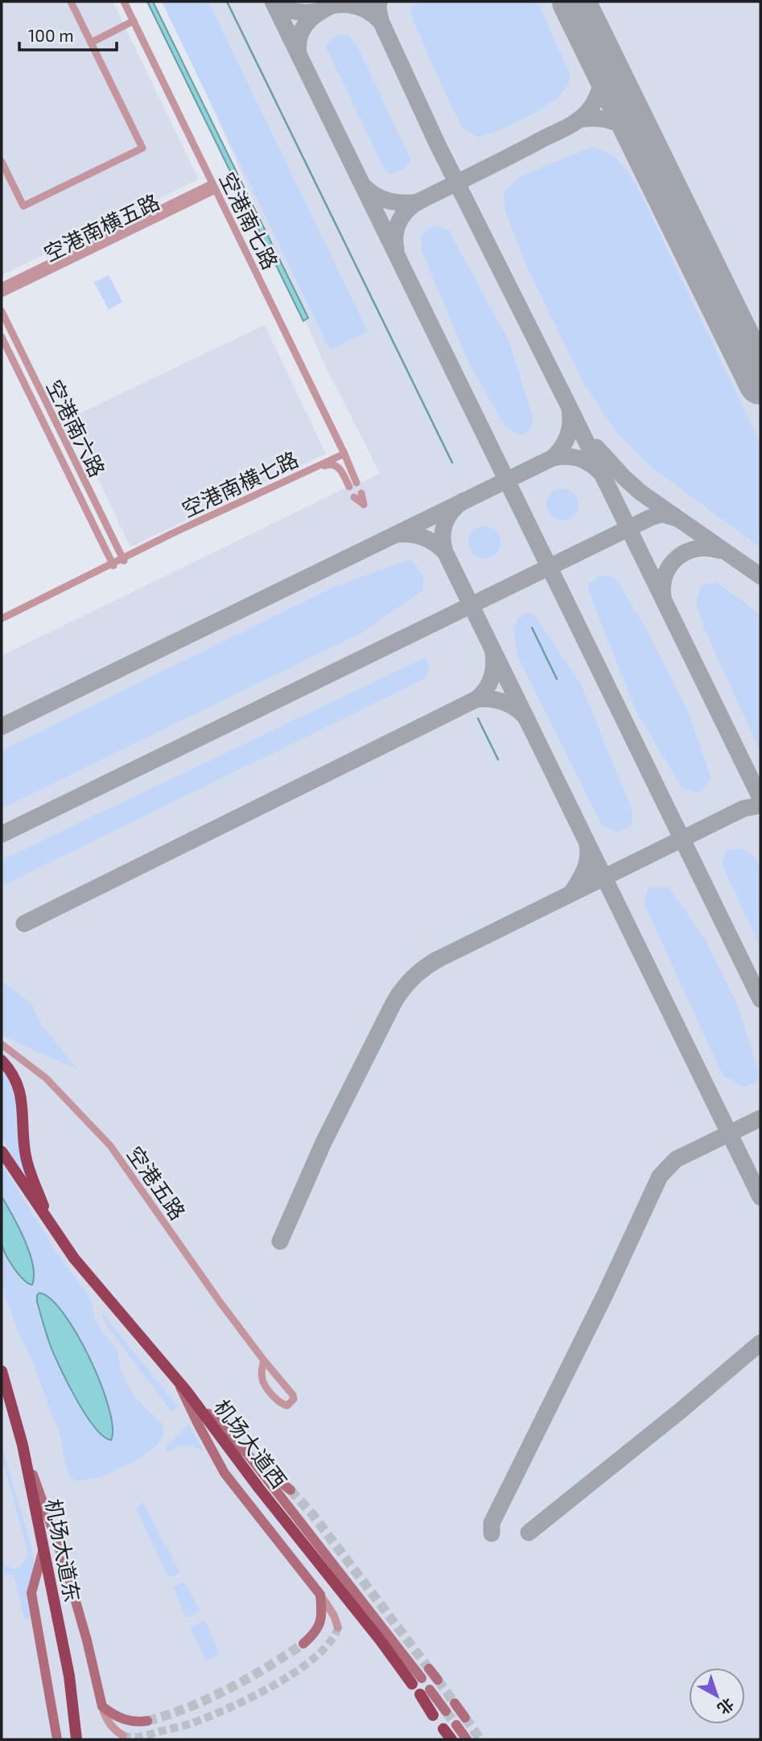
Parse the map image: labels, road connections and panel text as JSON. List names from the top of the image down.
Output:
{
  "streets": {
    "highway": ["机场大道西", "机场大道东"],
    "street": [
      "空港南七路",
      "空港南横五路",
      "空港南六路",
      "空港南横七路",
      "空港五路"
    ]
  },
  "crossings": [
    ["空港南七路", "空港南横五路"],
    ["空港南七路", "空港南横七路"],
    ["空港南六路", "空港南横七路"]
  ],
  "scale_bar": "100 m",
  "north": "bottom right"
}
